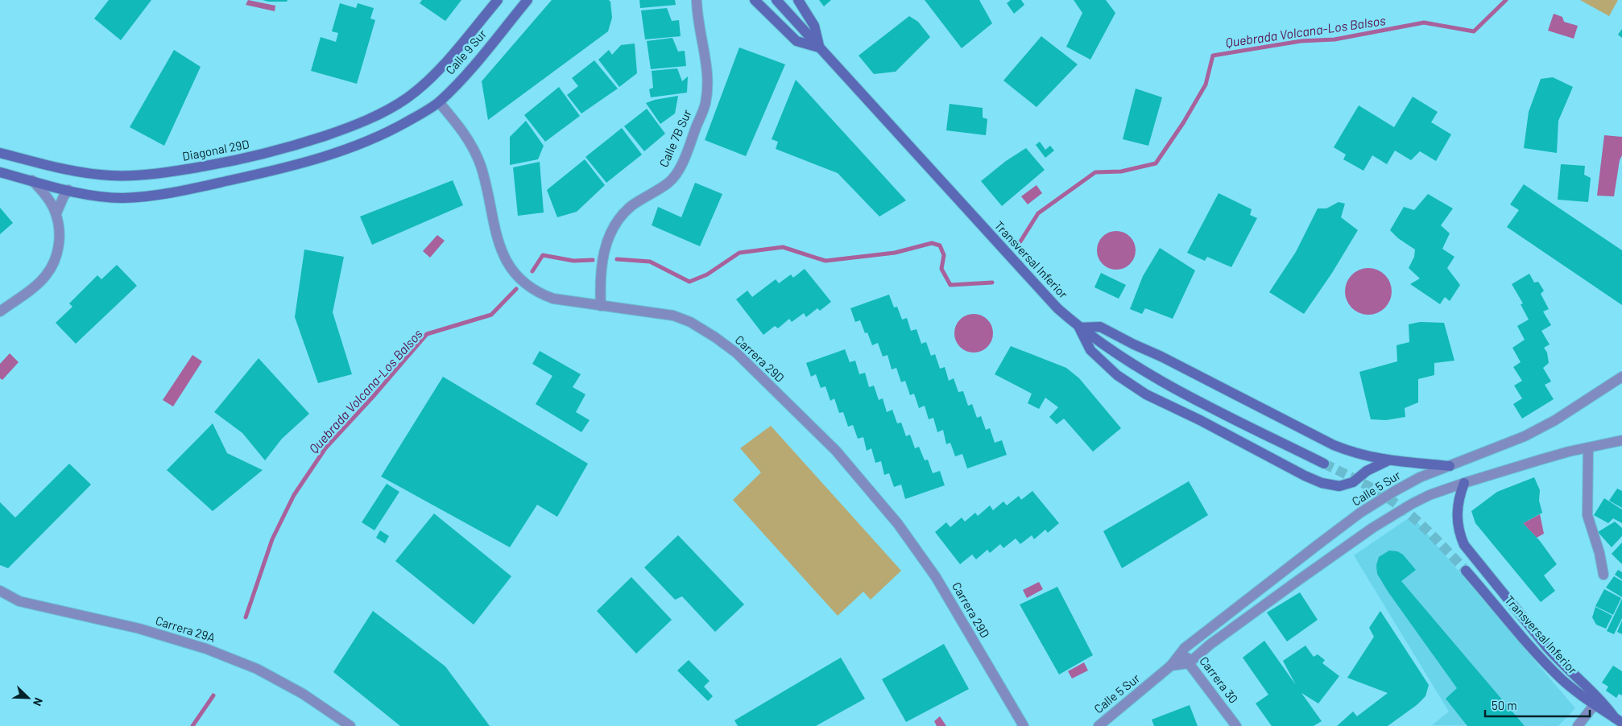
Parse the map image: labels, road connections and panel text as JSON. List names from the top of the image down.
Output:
{
  "streets": {
    "main road": ["Calle 9 Sur", "Diagonal 29D", "Transversal Inferior"],
    "street": [
      "Calle 7B Sur",
      "Carrera 29D",
      "Calle 5 Sur",
      "Carrera 29A",
      "Carrera 30"
    ]
  },
  "crossings": [
    ["Calle 9 Sur", "Diagonal 29D"],
    ["Calle 9 Sur", "Carrera 29D"],
    ["Calle 7B Sur", "Carrera 29D"],
    ["Calle 5 Sur", "Carrera 30"]
  ],
  "water": ["Quebrada Volcana-Los Balsos"],
  "scale_bar": "50 m",
  "north": "bottom right"
}
